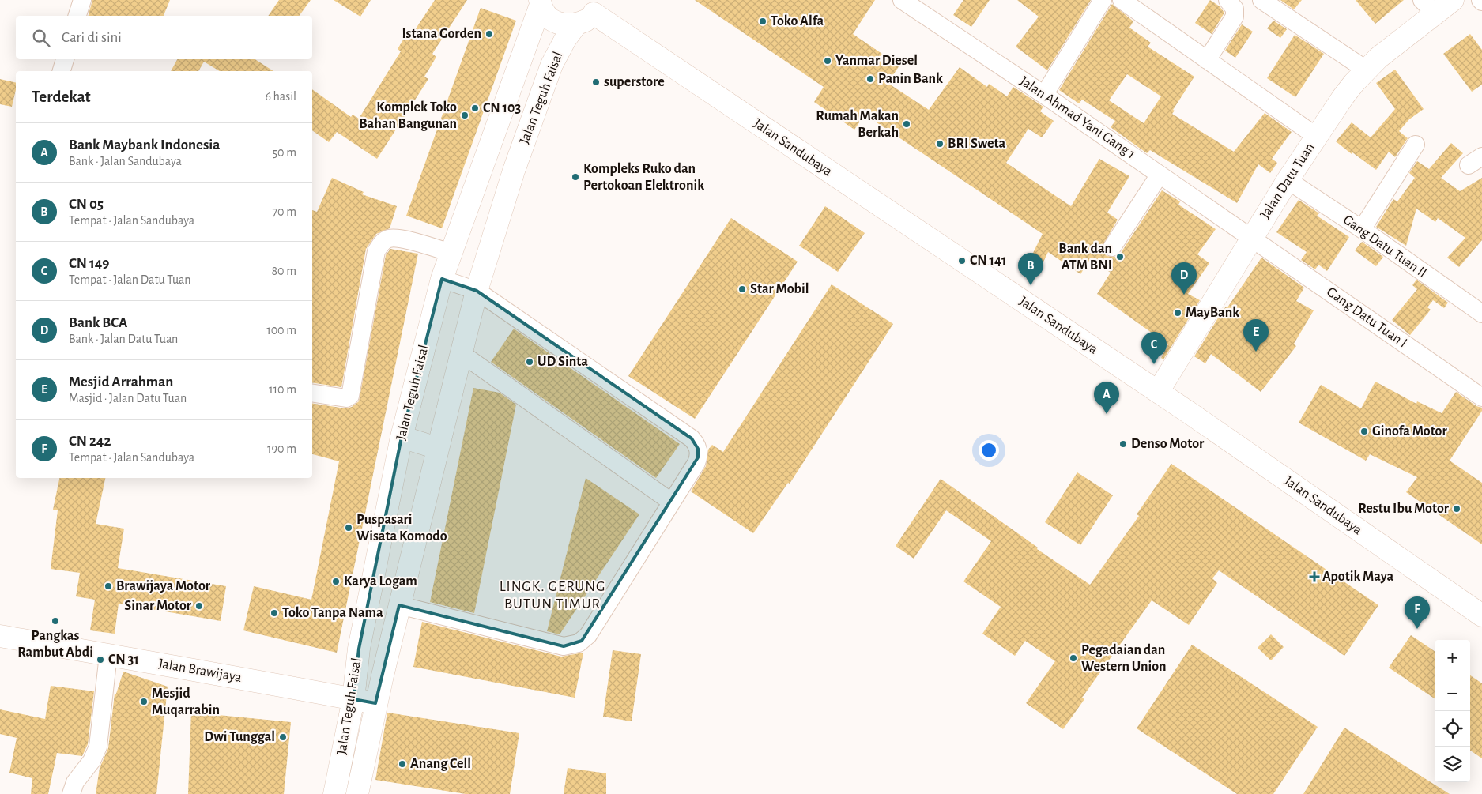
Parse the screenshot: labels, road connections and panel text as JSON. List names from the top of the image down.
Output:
{
  "streets": {
    "main road": [
      "Jalan Teguh Faisal",
      "Jalan Sandubaya",
      "Jalan Datu Tuan",
      "Jalan Brawijaya"
    ],
    "street": ["Jalan Ahmad Yani Gang 1", "Gang Datu Tuan II", "Gang Datu Tuan I"]
  },
  "crossings": [
    ["Jalan Teguh Faisal", "Jalan Brawijaya"],
    ["Jalan Ahmad Yani Gang 1", "Jalan Datu Tuan"],
    ["Jalan Ahmad Yani Gang 1", "Gang Datu Tuan I"],
    ["Jalan Sandubaya", "Jalan Datu Tuan"],
    ["Jalan Datu Tuan", "Gang Datu Tuan II"],
    ["Jalan Datu Tuan", "Gang Datu Tuan I"]
  ],
  "districts": ["LINGK. GERUNG BUTUN TIMUR"],
  "places": {
    "other": [
      "Toko Alfa",
      "Istana Gorden",
      "Yanmar Diesel",
      "Panin Bank",
      "superstore",
      "CN 103",
      "Komplek Toko Bahan Bangunan",
      "Rumah Makan Berkah",
      "BRI Sweta",
      "Kompleks Ruko dan Pertokoan Elektronik",
      "Bank dan ATM BNI",
      "CN 141",
      "Star Mobil",
      "MayBank",
      "UD Sinta",
      "Ginofa Motor",
      "Denso Motor",
      "Restu Ibu Motor",
      "Puspasari Wisata Komodo",
      "Karya Logam",
      "Brawijaya Motor",
      "Sinar Motor",
      "Toko Tanpa Nama",
      "Pangkas Rambut Abdi",
      "Pegadaian dan Western Union",
      "CN 31",
      "Mesjid Muqarrabin",
      "Dwi Tunggal",
      "Anang Cell"
    ],
    "health": ["Apotik Maya"]
  },
  "page": {
    "search": "Cari di sini",
    "heading": ["Terdekat", "6 hasil"],
    "list": [
      {
        "mark": "A",
        "name": "Bank Maybank Indonesia",
        "note": "Bank · Jalan Sandubaya",
        "value": "50 m"
      },
      {
        "mark": "B",
        "name": "CN 05",
        "note": "Tempat · Jalan Sandubaya",
        "value": "70 m"
      },
      {
        "mark": "C",
        "name": "CN 149",
        "note": "Tempat · Jalan Datu Tuan",
        "value": "80 m"
      },
      {
        "mark": "D",
        "name": "Bank BCA",
        "note": "Bank · Jalan Datu Tuan",
        "value": "100 m"
      },
      {
        "mark": "E",
        "name": "Mesjid Arrahman",
        "note": "Masjid · Jalan Datu Tuan",
        "value": "110 m"
      },
      {
        "mark": "F",
        "name": "CN 242",
        "note": "Tempat · Jalan Sandubaya",
        "value": "190 m"
      }
    ],
    "pins": [
      "B",
      "D",
      "E",
      "C",
      "A",
      "F"
    ],
    "map_buttons": ["+", "−"]
  }
}
